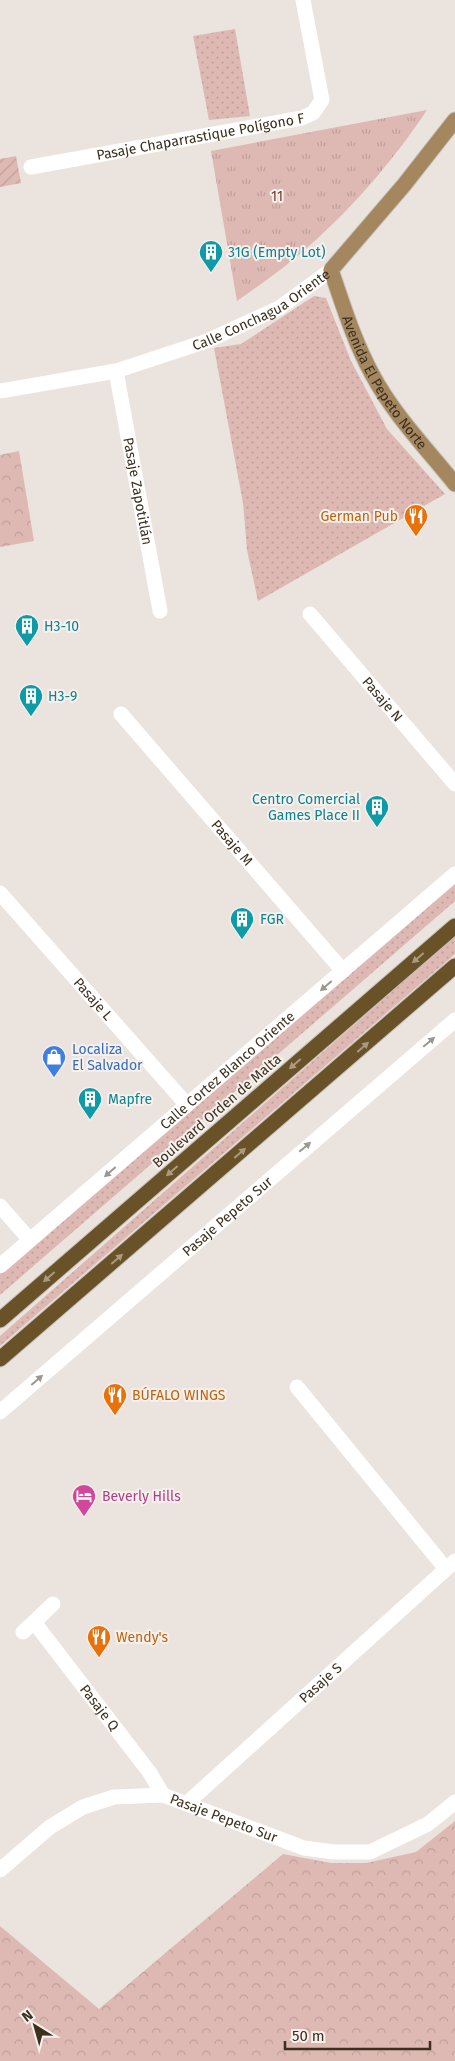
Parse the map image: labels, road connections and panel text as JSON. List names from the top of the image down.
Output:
{
  "streets": {
    "highway": ["Boulevard Orden de Malta"],
    "main road": ["Calle Conchagua Oriente", "Avenida El Pepeto Norte"],
    "street": [
      "Pasaje Chaparrastique Polígono F",
      "Pasaje Zapotitlán",
      "Pasaje N",
      "Pasaje M",
      "Pasaje L",
      "Calle Cortez Blanco Oriente",
      "Pasaje Pepeto Sur",
      "Pasaje S",
      "Pasaje Q"
    ]
  },
  "crossings": [
    ["Calle Conchagua Oriente", "Avenida El Pepeto Norte"],
    ["Calle Conchagua Oriente", "Pasaje Zapotitlán"],
    ["Pasaje M", "Calle Cortez Blanco Oriente"],
    ["Pasaje L", "Calle Cortez Blanco Oriente"],
    ["Pasaje Pepeto Sur", "Pasaje S"],
    ["Pasaje Pepeto Sur", "Pasaje Q"]
  ],
  "one_way": ["Calle Cortez Blanco Oriente", "Pasaje Pepeto Sur"],
  "parks": ["11"],
  "places": {
    "building": [
      "31G (Empty Lot)",
      "H3-10",
      "H3-9",
      "Centro Comercial Games Place II",
      "FGR",
      "Mapfre"
    ],
    "restaurant": ["German Pub", "BÚFALO WINGS", "Wendy's"],
    "shop": ["Localiza El Salvador"],
    "hotel": ["Beverly Hills"]
  },
  "scale_bar": "50 m",
  "north": "top left"
}
